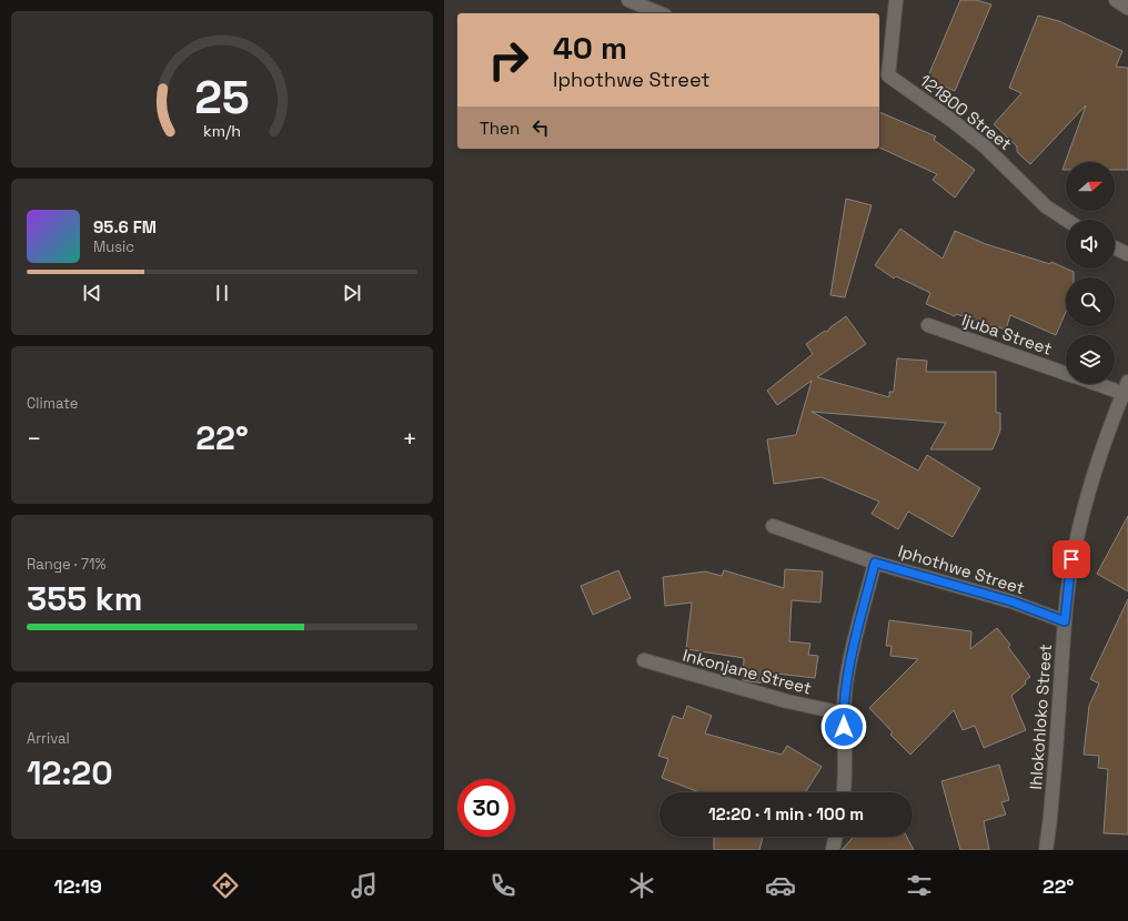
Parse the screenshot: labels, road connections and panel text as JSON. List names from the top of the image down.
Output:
{
  "streets": {
    "street": [
      "121800 Street",
      "Ijuba Street",
      "Iphothwe Street",
      "Inkonjane Street",
      "Ihlokohloko Street"
    ]
  },
  "crossings": [
    ["Ijuba Street", "Ihlokohloko Street"],
    ["Iphothwe Street", "Inkonjane Street"],
    ["Iphothwe Street", "Ihlokohloko Street"]
  ],
  "north": "right",
  "page": {
    "turn": ["40 m", "Iphothwe Street"],
    "then": "Then",
    "song": ["95.6 FM", "Music"],
    "tile": [
      "Climate",
      ["Range · 71%", "355 km"],
      ["Arrival", "12:20"]
    ],
    "heat": ["−", "22°", "+"],
    "limit": "30",
    "trip": "12:20 · 1 min · 100 m",
    "tabs": ["12:19", "22°"],
    "gauge": ["25", "km/h"]
  }
}
